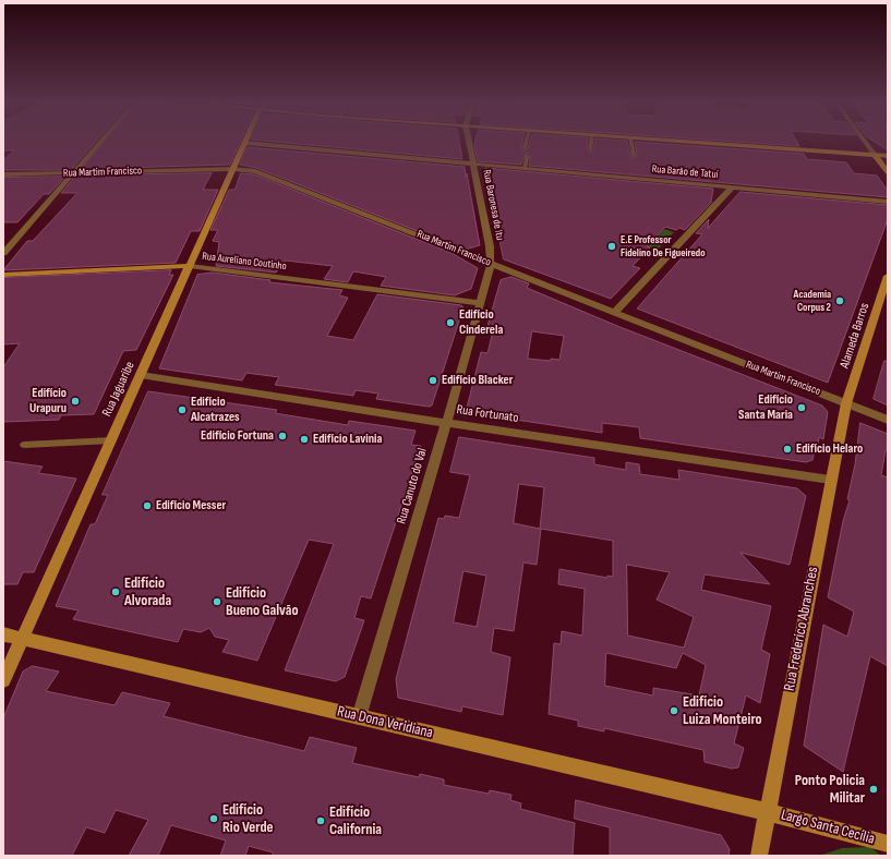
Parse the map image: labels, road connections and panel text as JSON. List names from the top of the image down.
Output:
{
  "streets": {
    "street": [
      "Rua Martim Francisco",
      "Rua Barão de Tatuí",
      "Rua Baronesa de Itu",
      "Rua Aureliano Coutinho",
      "Alameda Barros",
      "Rua Jaguaribe",
      "Rua Fortunato",
      "Rua Canuto do Val",
      "Rua Frederico Abranches",
      "Rua Dona Veridiana",
      "Largo Santa Cecília"
    ]
  },
  "crossings": [
    ["Rua Martim Francisco", "Rua Baronesa de Itu"],
    ["Rua Martim Francisco", "Alameda Barros"],
    ["Rua Martim Francisco", "Rua Jaguaribe"],
    ["Rua Martim Francisco", "Rua Canuto do Val"],
    ["Rua Martim Francisco", "Rua Frederico Abranches"],
    ["Rua Barão de Tatuí", "Rua Baronesa de Itu"],
    ["Rua Barão de Tatuí", "Rua Jaguaribe"],
    ["Rua Baronesa de Itu", "Rua Canuto do Val"],
    ["Rua Aureliano Coutinho", "Rua Jaguaribe"],
    ["Rua Aureliano Coutinho", "Rua Canuto do Val"],
    ["Alameda Barros", "Rua Frederico Abranches"],
    ["Rua Jaguaribe", "Rua Fortunato"],
    ["Rua Jaguaribe", "Rua Dona Veridiana"],
    ["Rua Fortunato", "Rua Canuto do Val"],
    ["Rua Fortunato", "Rua Frederico Abranches"],
    ["Rua Canuto do Val", "Rua Dona Veridiana"],
    ["Rua Frederico Abranches", "Rua Dona Veridiana"],
    ["Rua Frederico Abranches", "Largo Santa Cecília"],
    ["Rua Dona Veridiana", "Largo Santa Cecília"]
  ],
  "places": [
    "E.E Professor Fidelino De Figueiredo",
    "Academia Corpus 2",
    "Edifício Cinderela",
    "Edifício Blacker",
    "Edifício Urapuru",
    "Edifício Santa Maria",
    "Edifício Alcatrazes",
    "Edifício Fortuna",
    "Edifício Lavinia",
    "Edifício Helaro",
    "Edifício Messer",
    "Edifício Alvorada",
    "Edifício Bueno Galvão",
    "Edifício Luiza Monteiro",
    "Ponto Policia Militar",
    "Edifício Rio Verde",
    "Edifício California"
  ]
}
